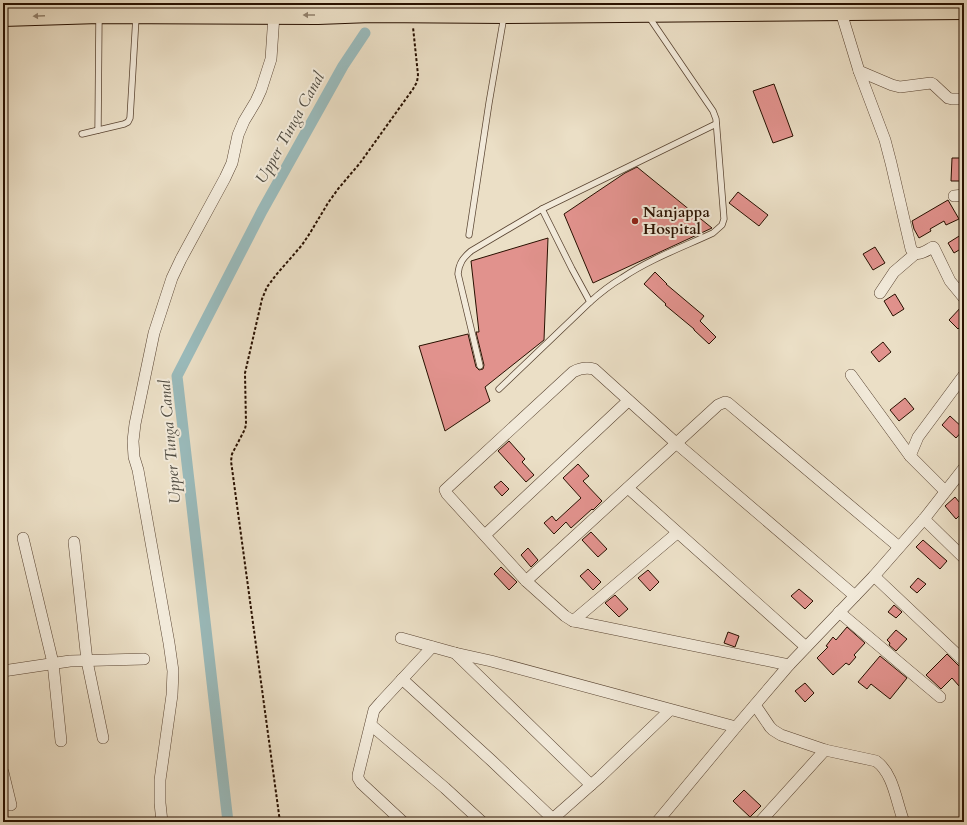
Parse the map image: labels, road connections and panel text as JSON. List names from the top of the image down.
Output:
{
  "water": ["Upper Tunga Canal"],
  "places": ["Nanjappa Hospital"]
}
